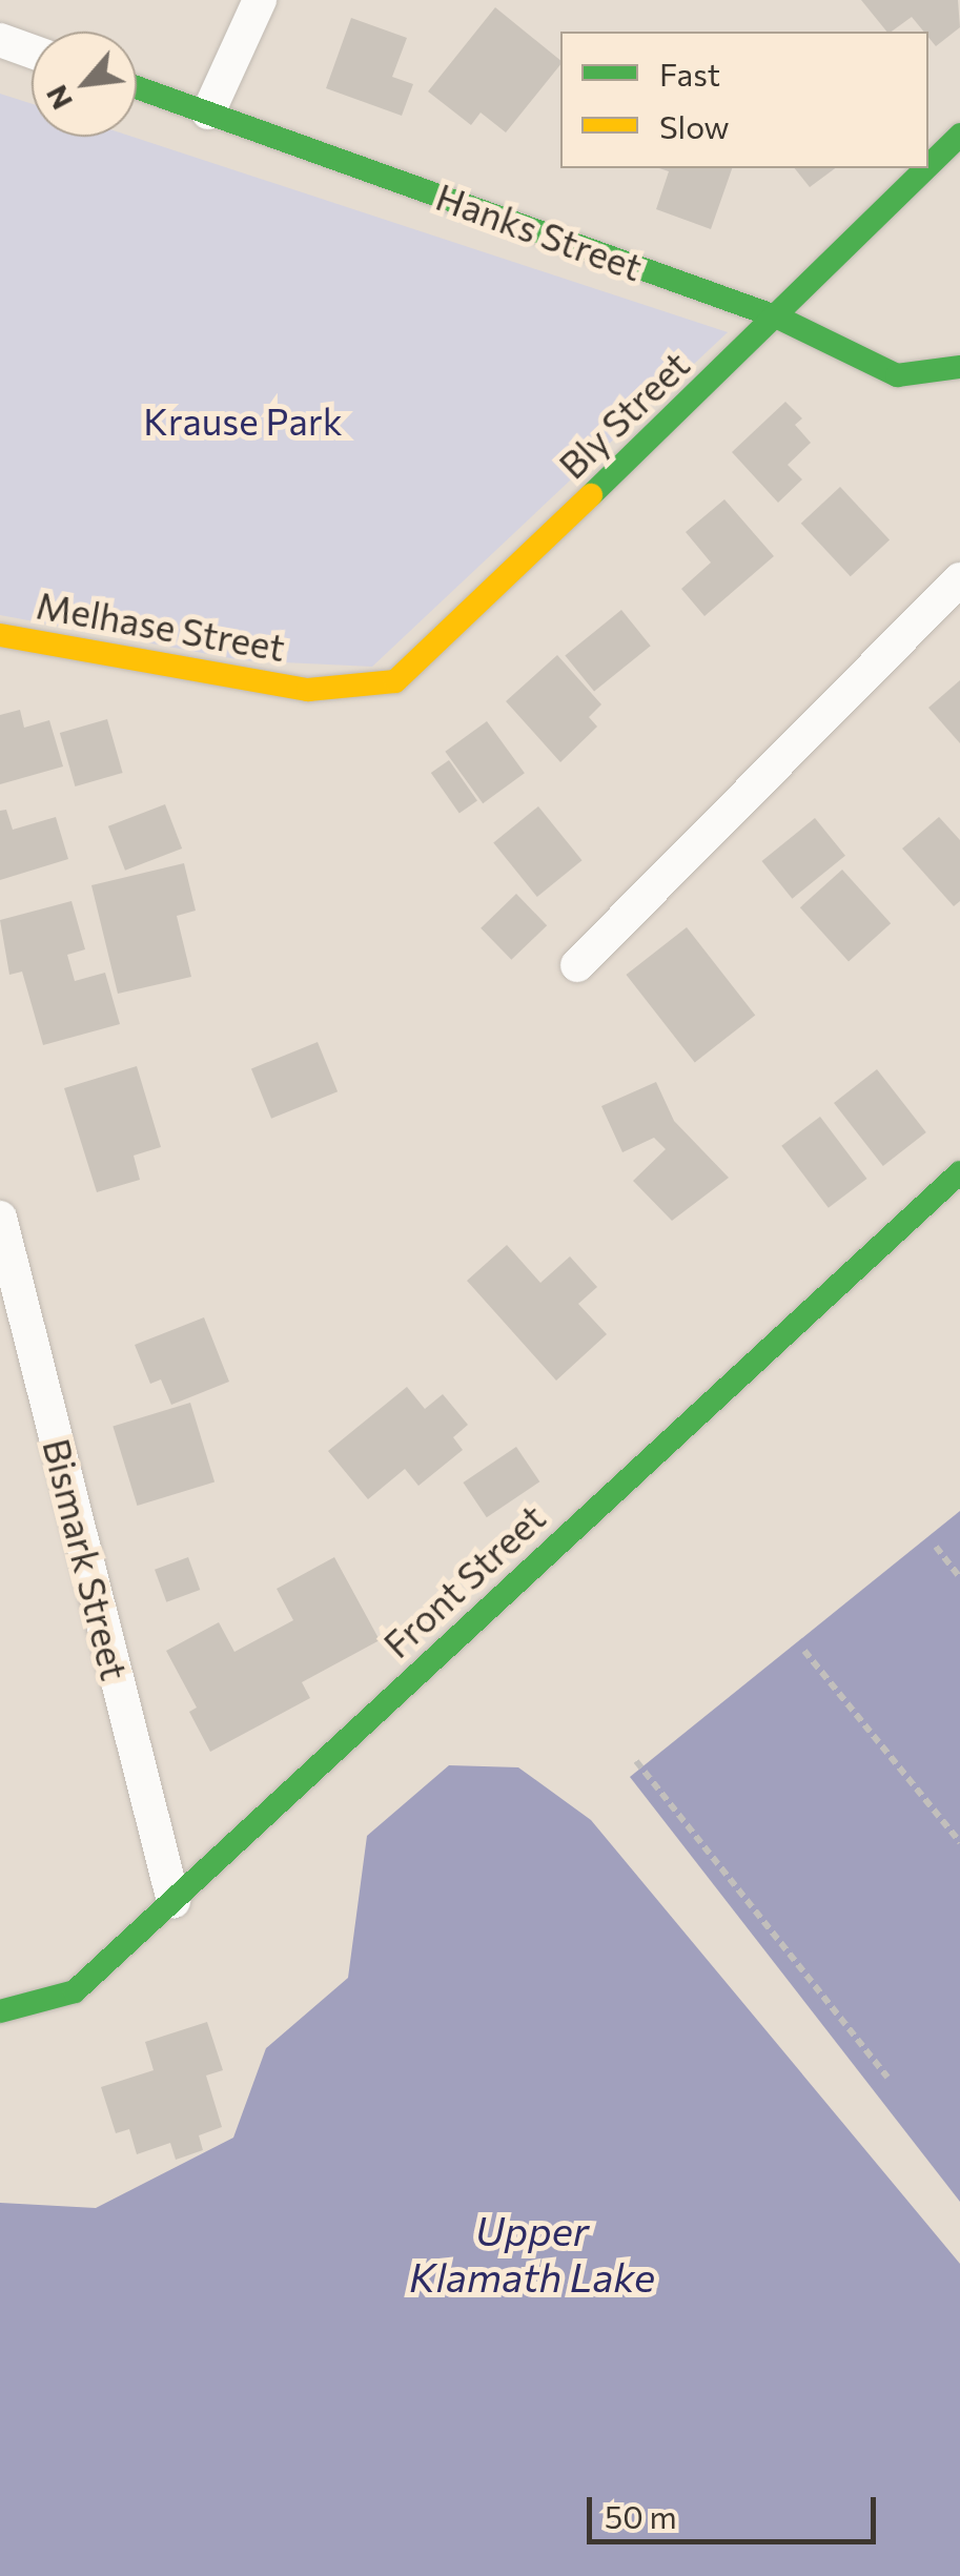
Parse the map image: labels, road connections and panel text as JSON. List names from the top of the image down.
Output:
{
  "streets": {
    "street": [
      "Hanks Street",
      "Bly Street",
      "Melhase Street",
      "Bismark Street",
      "Front Street"
    ]
  },
  "crossings": [
    ["Hanks Street", "Bly Street"],
    ["Bly Street", "Melhase Street"],
    ["Bismark Street", "Front Street"]
  ],
  "water": ["Upper Klamath Lake"],
  "parks": ["Krause Park"],
  "legend": ["Fast", "Slow"],
  "scale_bar": "50 m",
  "north": "bottom left"
}
